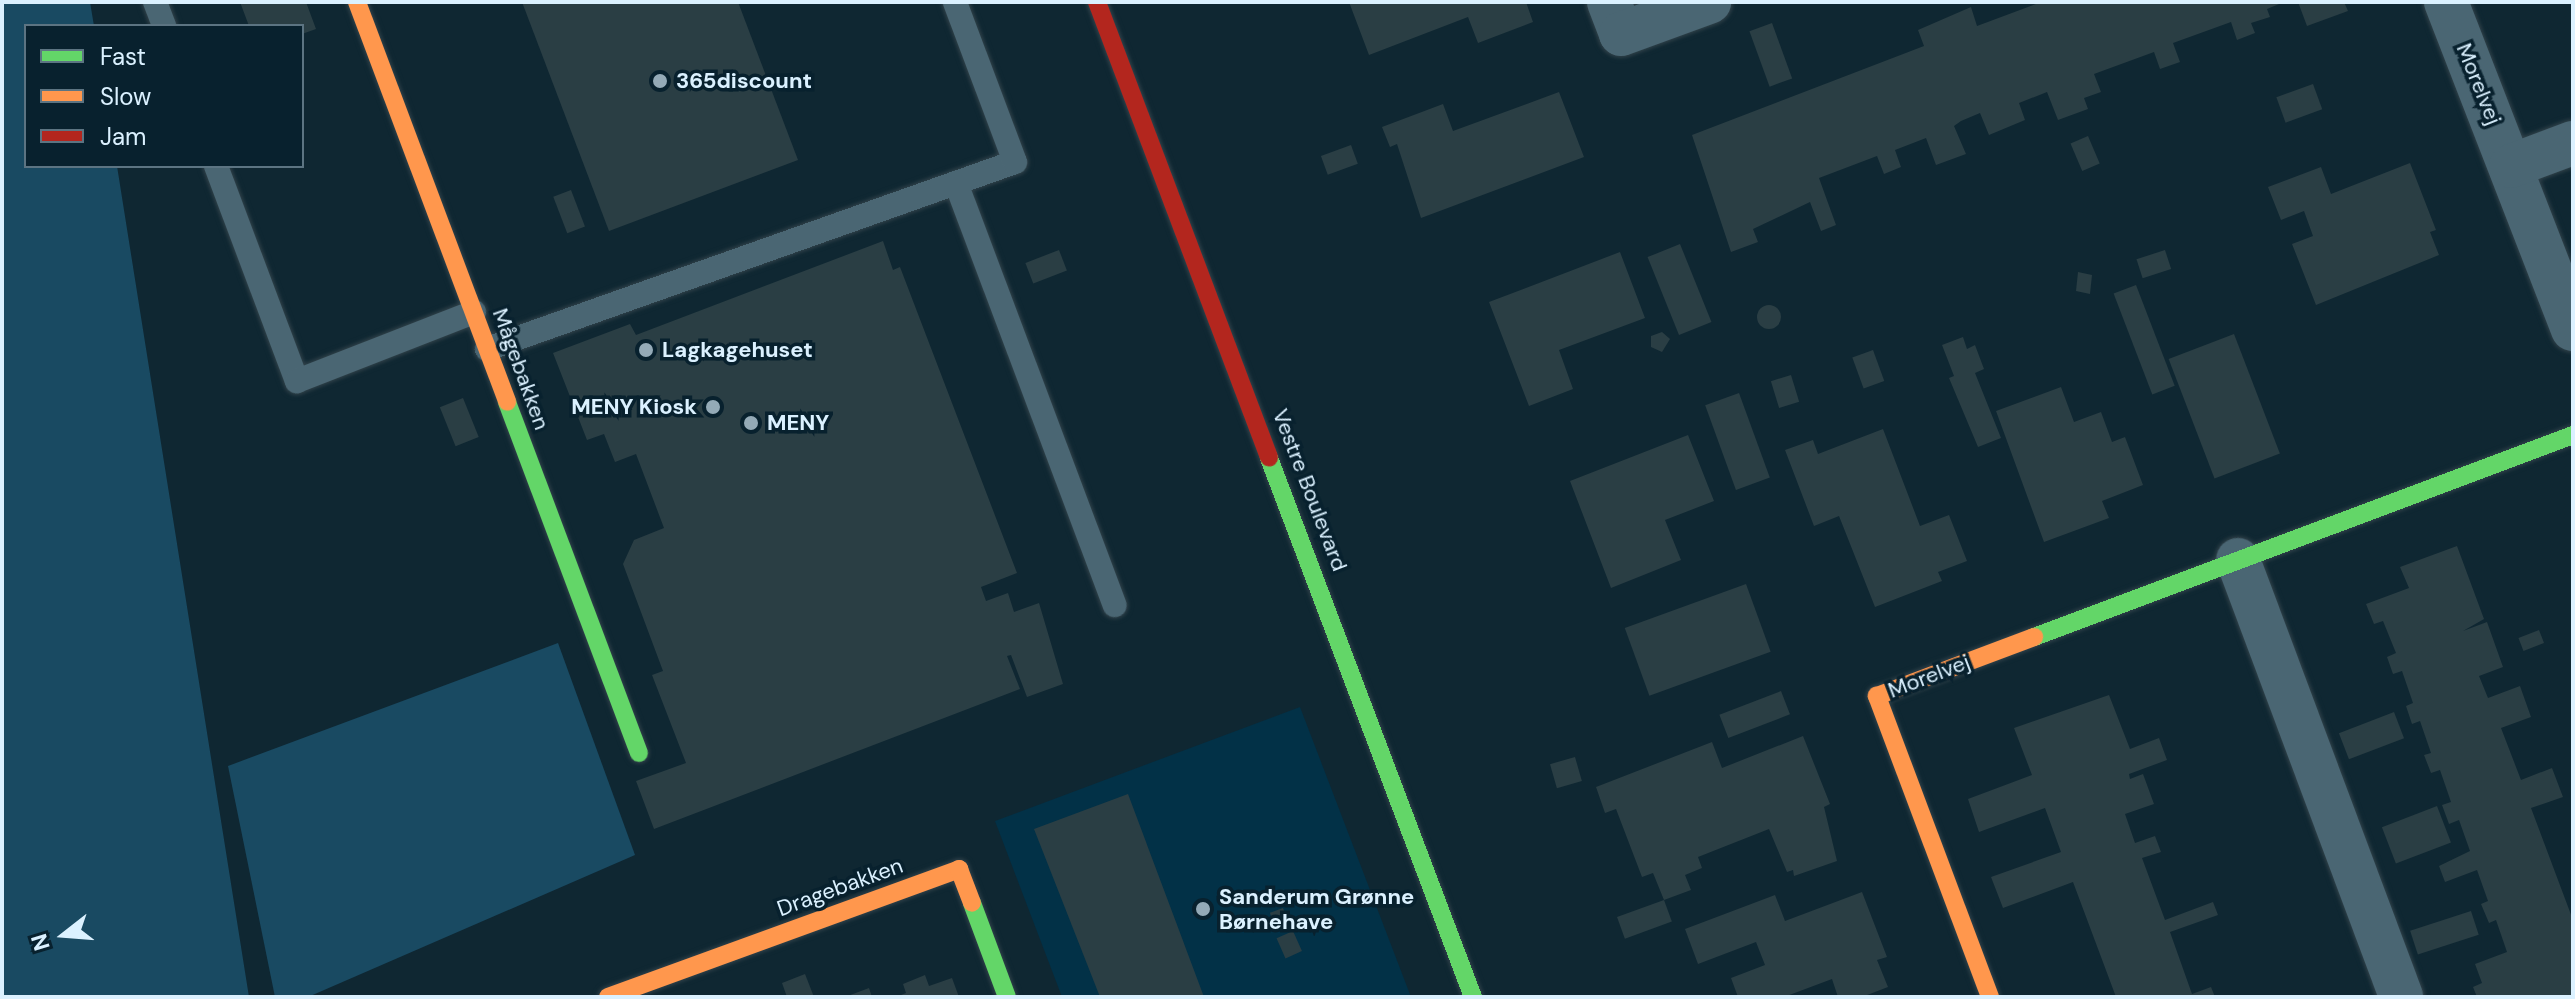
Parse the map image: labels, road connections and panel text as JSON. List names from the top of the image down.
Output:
{
  "streets": {
    "street": [
      "Morelvej",
      "Mågebakken",
      "Vestre Boulevard",
      "Dragebakken"
    ]
  },
  "places": [
    "365discount",
    "Lagkagehuset",
    "MENY Kiosk",
    "MENY",
    "Sanderum Grønne Børnehave"
  ],
  "legend": ["Fast", "Slow", "Jam"],
  "north": "left"
}
